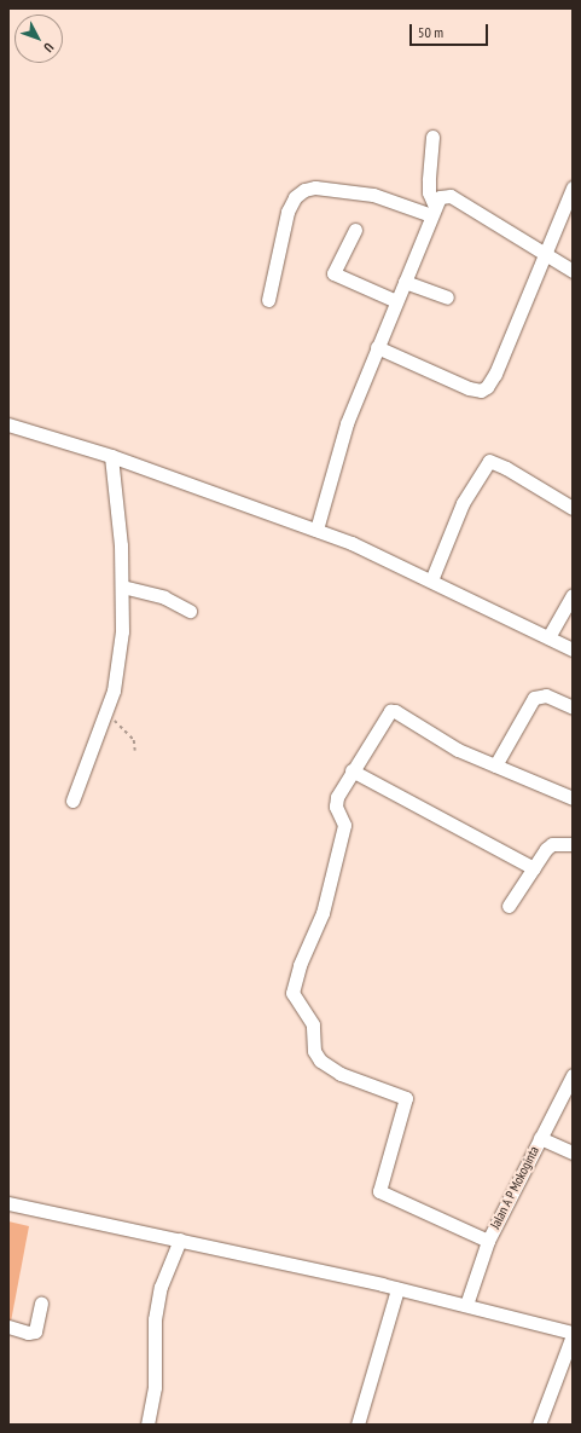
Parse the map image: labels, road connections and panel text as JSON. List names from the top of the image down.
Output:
{
  "streets": {
    "street": ["Jalan A P Mokoginta"]
  },
  "scale_bar": "50 m",
  "north": "bottom right"
}
